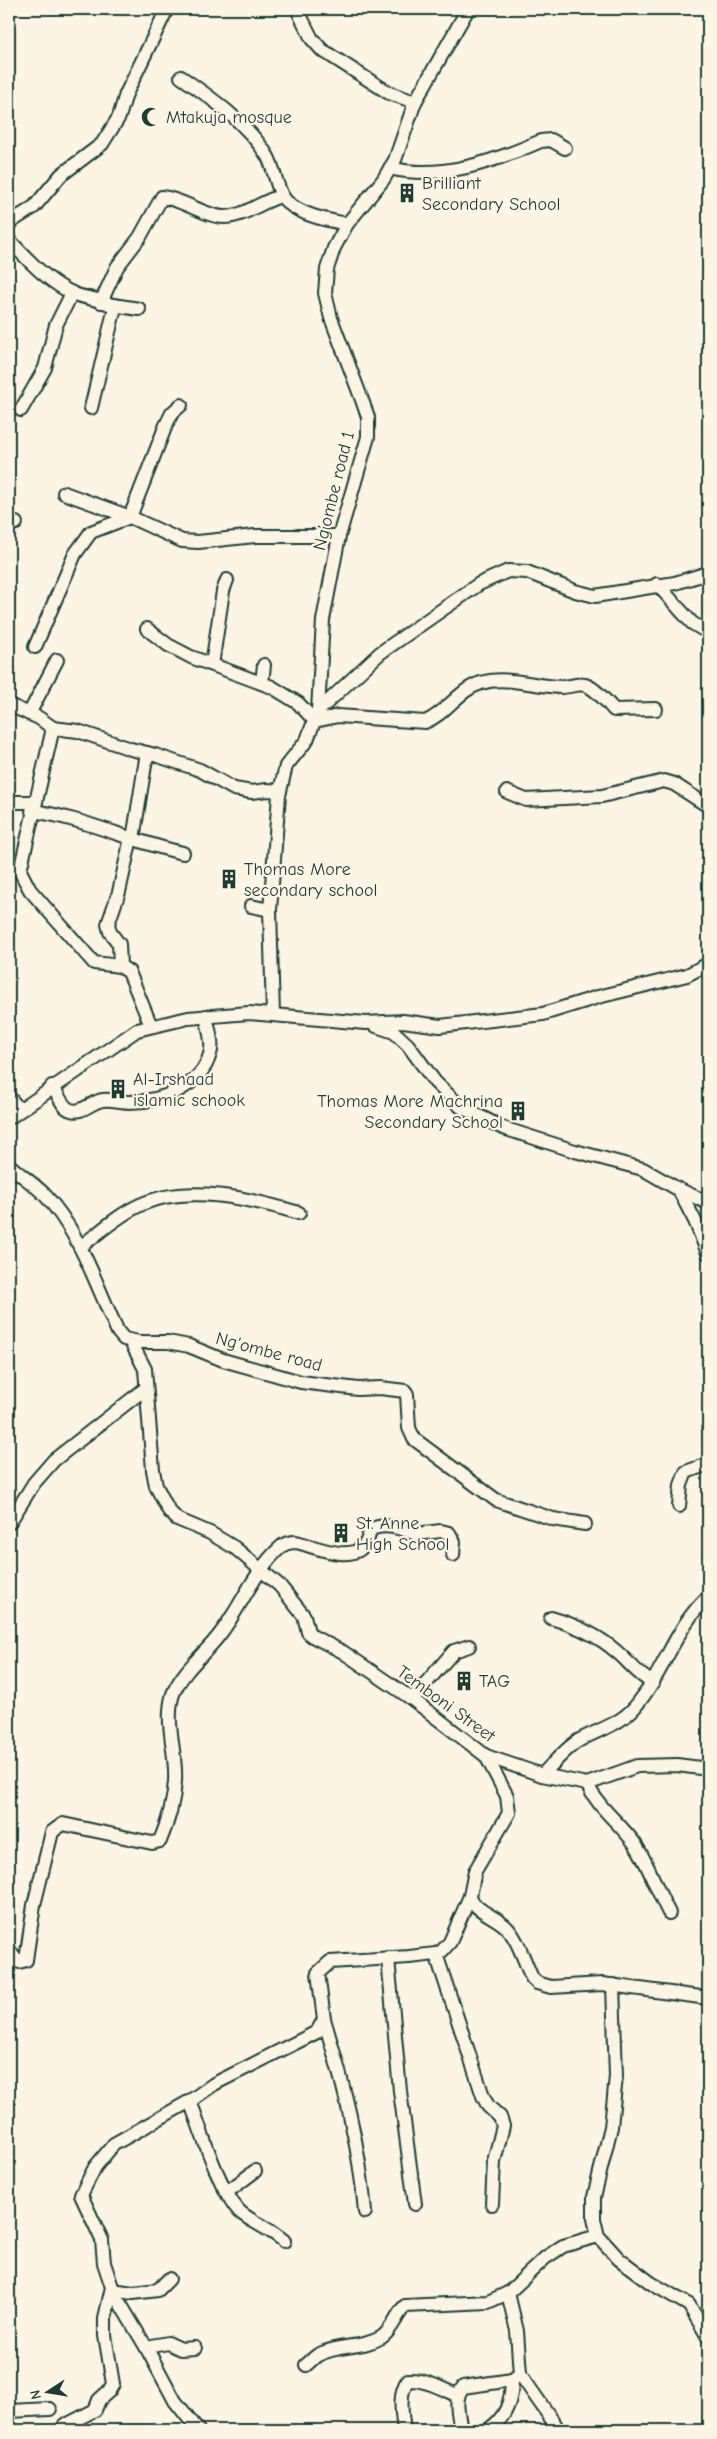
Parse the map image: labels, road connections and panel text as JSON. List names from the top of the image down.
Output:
{
  "streets": {
    "street": ["Ng’ombe road 1", "Ng'ombe road", "Temboni Street"]
  },
  "crossings": [
    ["Ng'ombe road", "Temboni Street"]
  ],
  "places": {
    "mosque": ["Mtakuja mosque"],
    "building": [
      "Brilliant Secondary School",
      "Thomas More secondary school",
      "Al-Irshaad islamic schook",
      "Thomas More Machrina Secondary School",
      "St. Anne High School",
      "TAG"
    ]
  },
  "north": "left"
}
